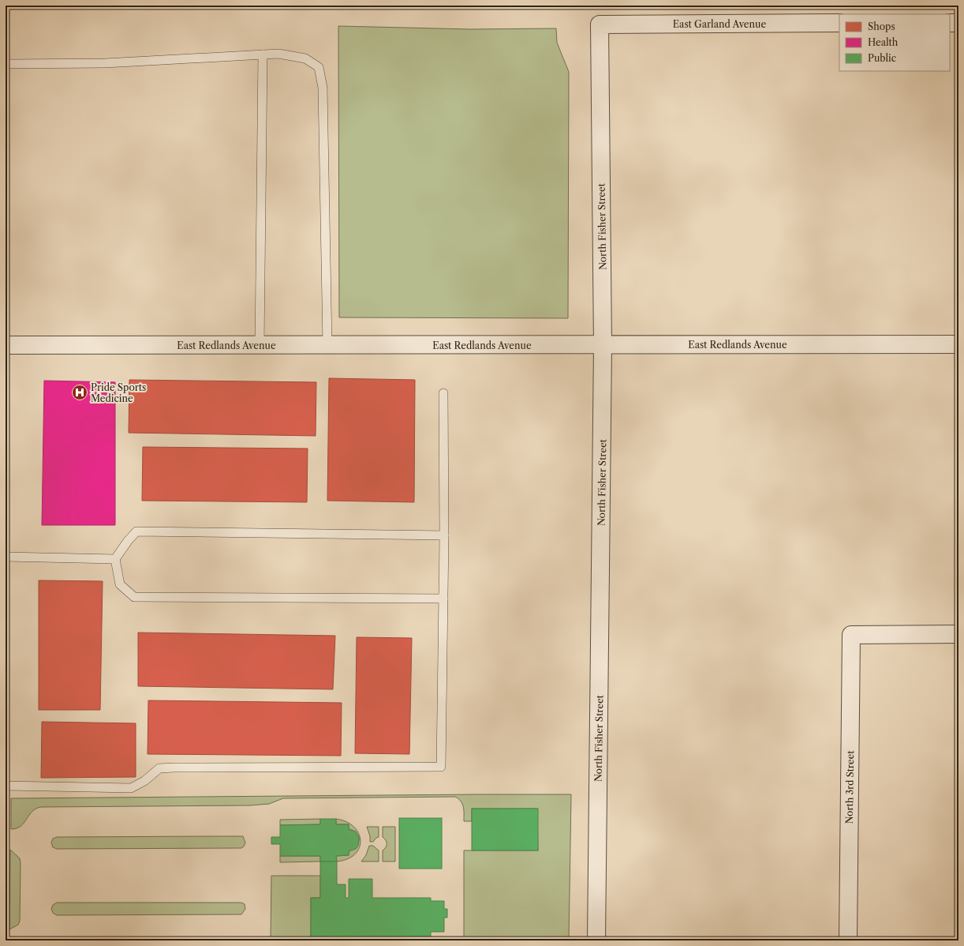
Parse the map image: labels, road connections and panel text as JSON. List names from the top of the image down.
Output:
{
  "streets": {
    "street": [
      "East Garland Avenue",
      "North Fisher Street",
      "East Redlands Avenue",
      "North 3rd Street"
    ]
  },
  "crossings": [
    ["East Garland Avenue", "North Fisher Street"],
    ["North Fisher Street", "East Redlands Avenue"]
  ],
  "places": {
    "hospital": ["Pride Sports Medicine"]
  },
  "legend": ["Shops", "Health", "Public"]
}
